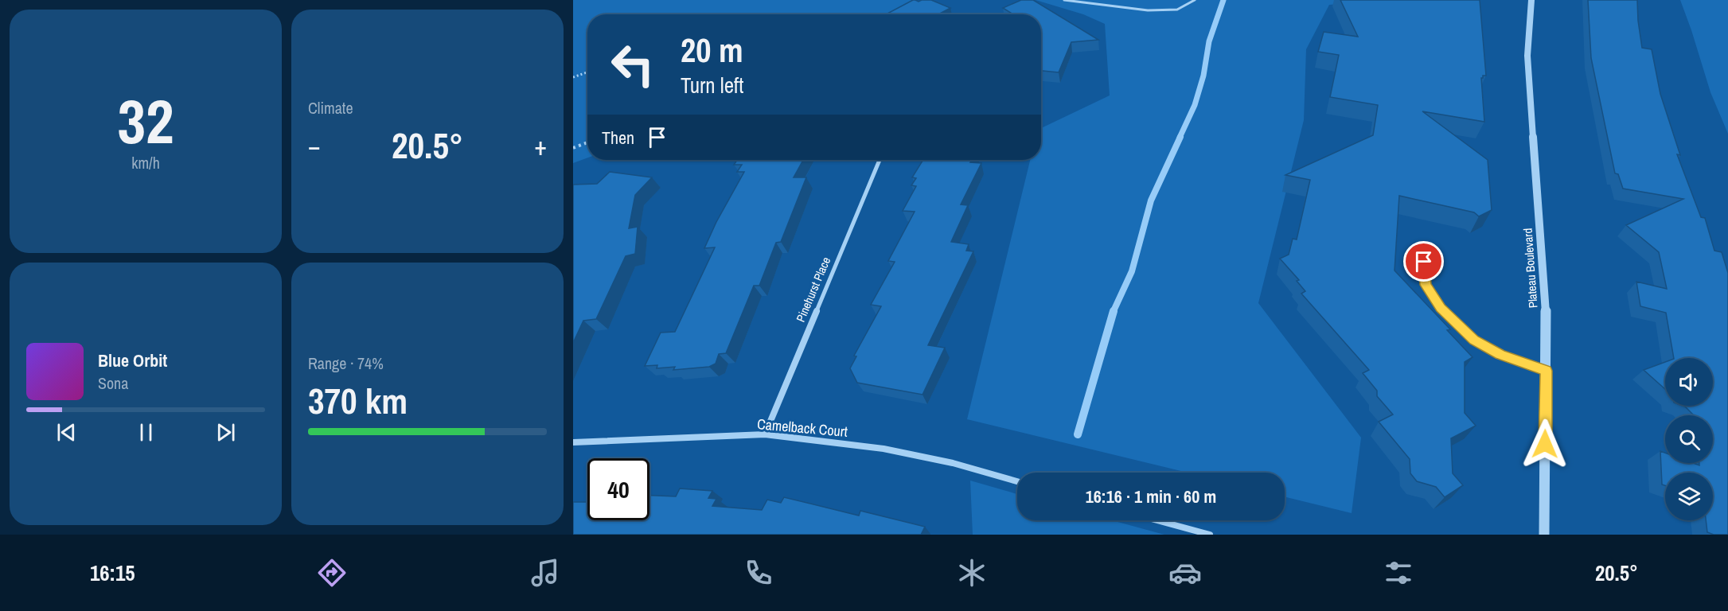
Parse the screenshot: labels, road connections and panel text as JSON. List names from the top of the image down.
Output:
{
  "streets": {
    "street": ["Plateau Boulevard", "Pinehurst Place", "Camelback Court"]
  },
  "crossings": [
    ["Pinehurst Place", "Camelback Court"]
  ],
  "page": {
    "tile": [
      ["32", "km/h"],
      "Climate",
      ["Range · 74%", "370 km"]
    ],
    "turn": ["20 m", "Turn left"],
    "then": "Then",
    "heat": ["−", "20.5°", "+"],
    "song": ["Blue Orbit", "Sona"],
    "limit": "40",
    "trip": "16:16 · 1 min · 60 m",
    "tabs": ["16:15", "20.5°"]
  }
}
